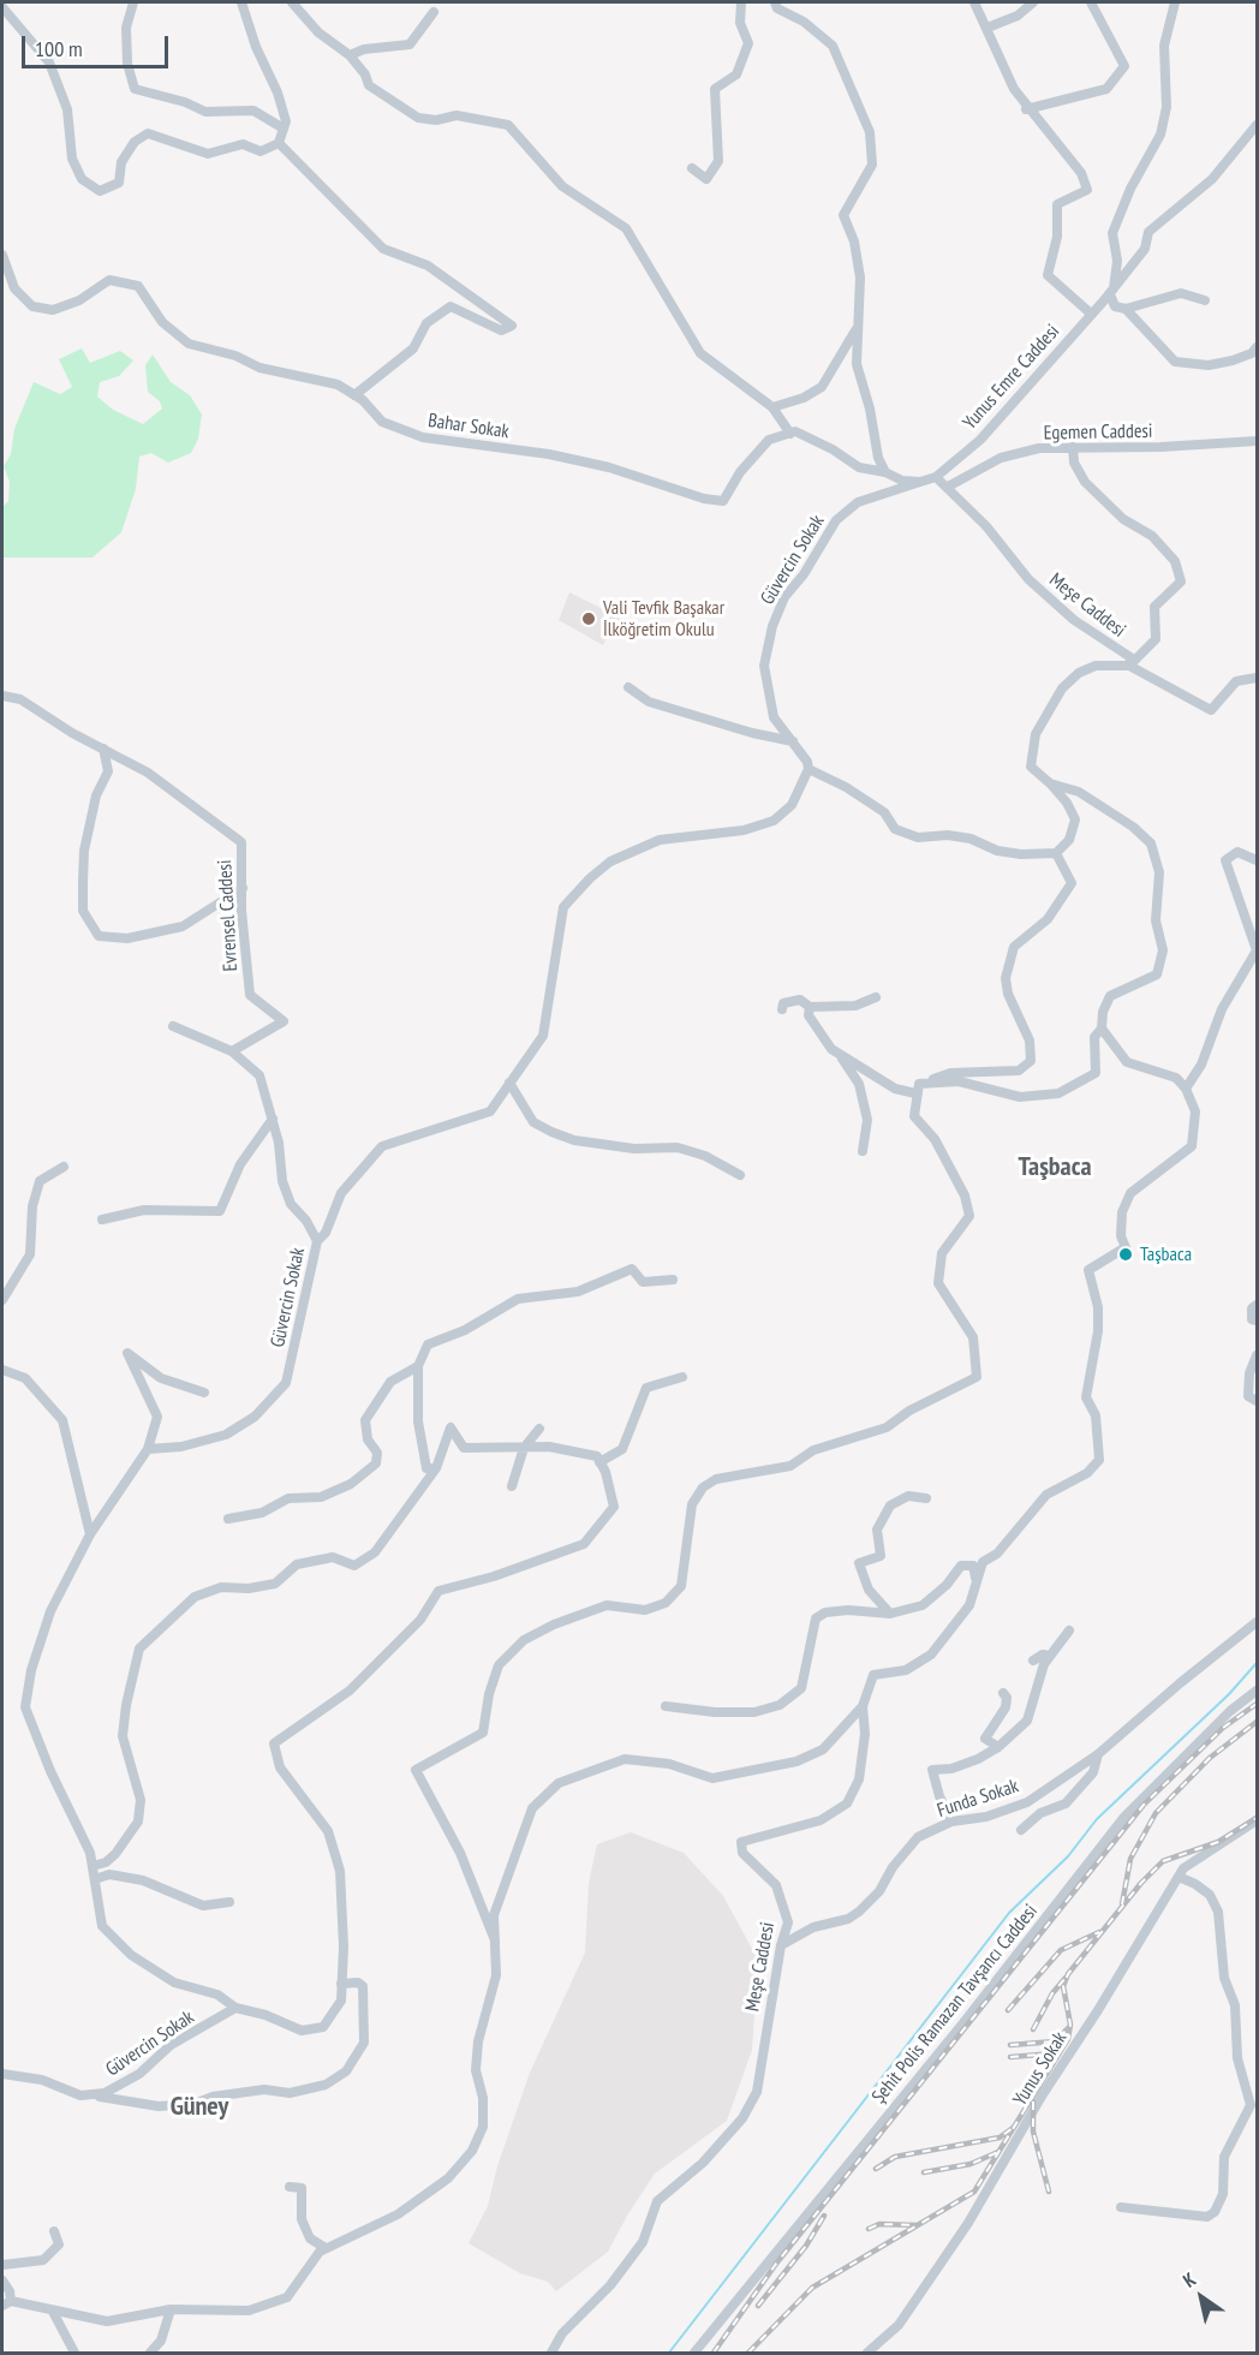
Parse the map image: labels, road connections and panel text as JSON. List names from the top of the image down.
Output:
{
  "streets": {
    "street": [
      "Yunus Emre Caddesi",
      "Bahar Sokak",
      "Egemen Caddesi",
      "Güvercin Sokak",
      "Meşe Caddesi",
      "Evrensel Caddesi",
      "Funda Sokak",
      "Şehit Polis Ramazan Tavşancı Caddesi",
      "Yunus Sokak"
    ]
  },
  "crossings": [
    ["Yunus Emre Caddesi", "Güvercin Sokak"],
    ["Yunus Emre Caddesi", "Meşe Caddesi"],
    ["Egemen Caddesi", "Meşe Caddesi"],
    ["Meşe Caddesi", "Funda Sokak"]
  ],
  "districts": ["Taşbaca", "Güney"],
  "places": ["Vali Tevfik Başakar İlköğretim Okulu", "Taşbaca"],
  "scale_bar": "100 m",
  "north": "top left"
}
